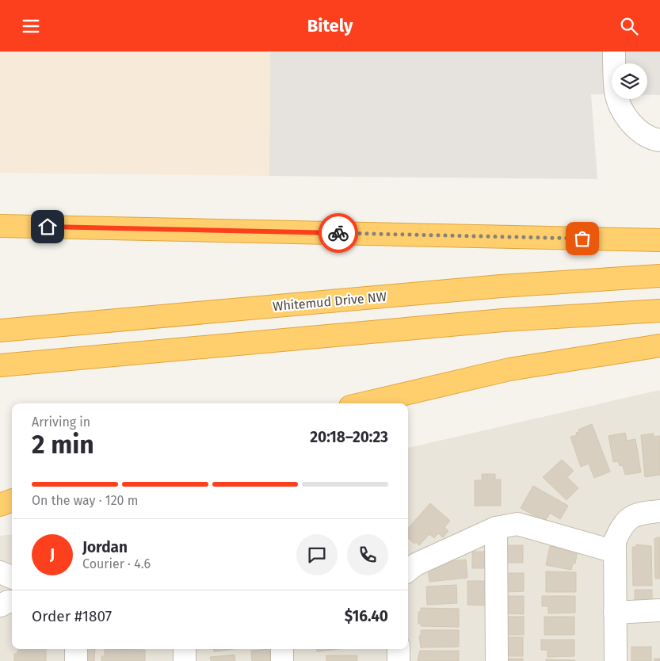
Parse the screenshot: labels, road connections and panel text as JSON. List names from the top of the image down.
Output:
{
  "streets": {
    "highway": ["Whitemud Drive NW"]
  },
  "page": {
    "header": "Bitely",
    "heading": ["2 min", "Arriving in", "20:18–20:23"],
    "panel": [
      "Jordan",
      "Courier · 4.6",
      "Order #1807",
      "$16.40"
    ],
    "bar": "On the way · 120 m",
    "round": "J"
  }
}
